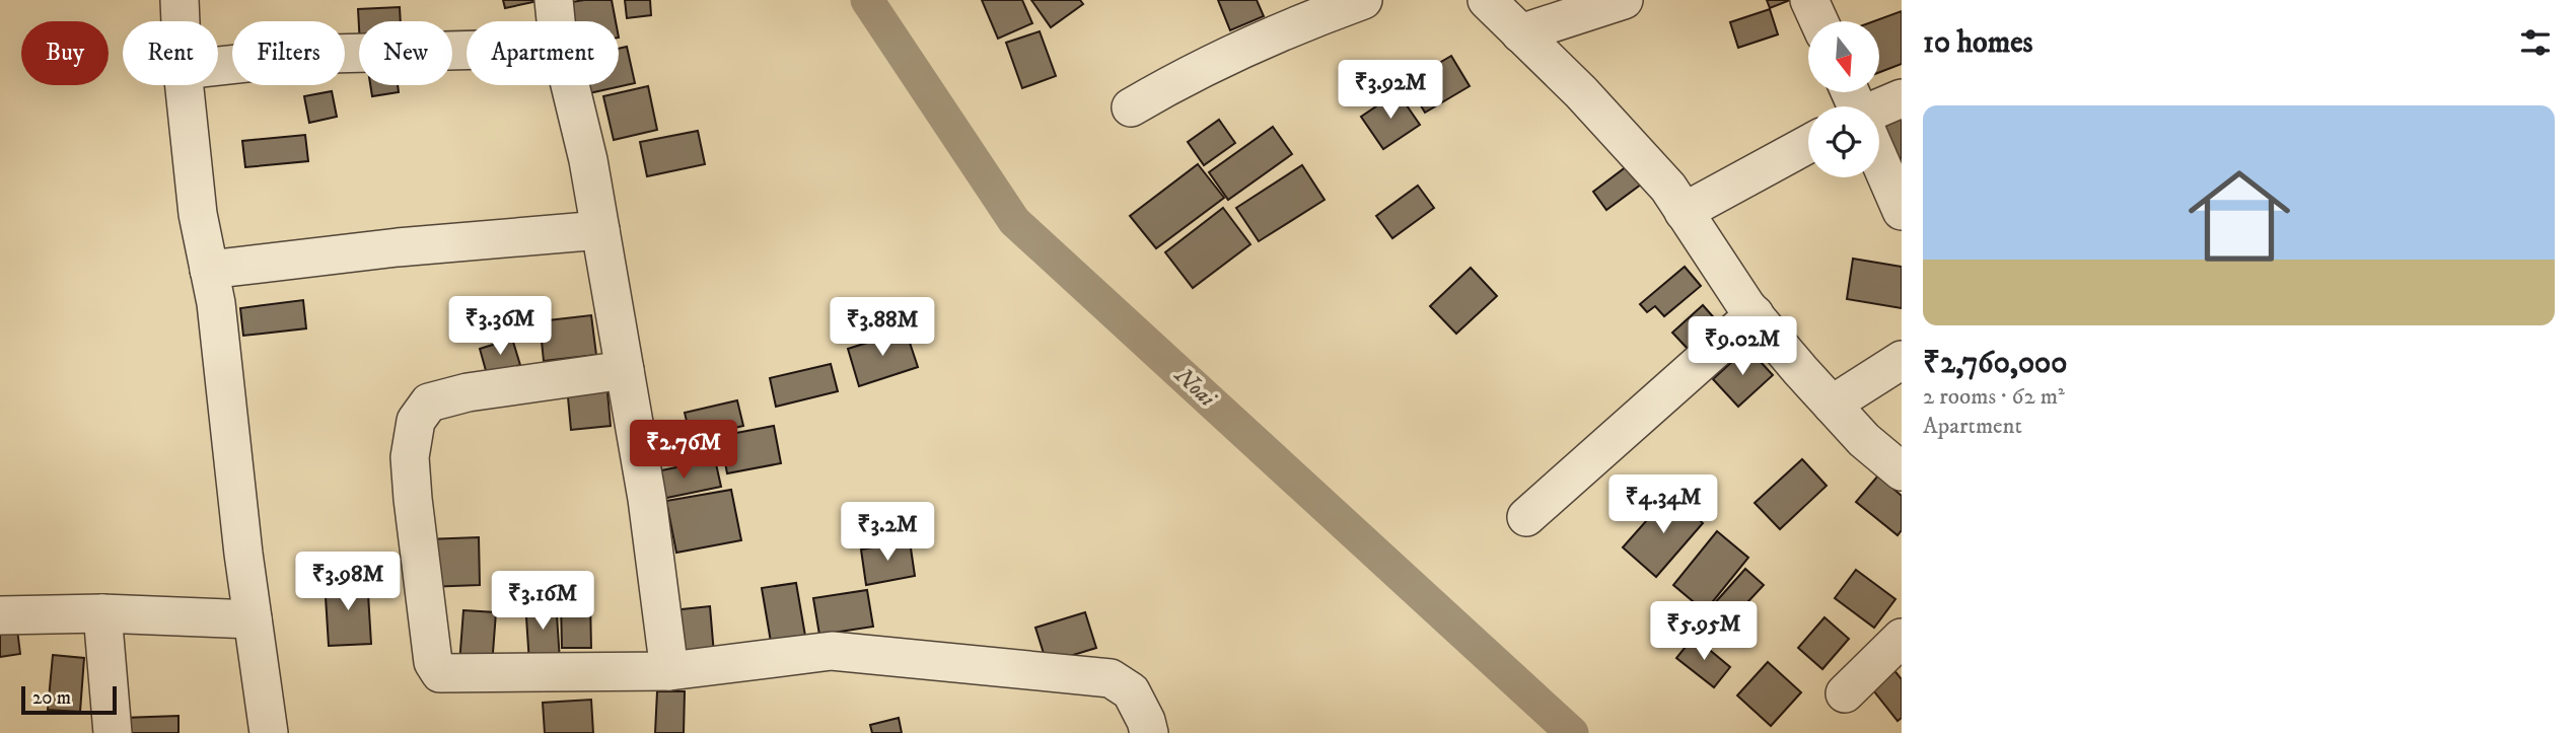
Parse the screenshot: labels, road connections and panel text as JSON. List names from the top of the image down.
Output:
{
  "water": ["Noai"],
  "scale_bar": "20 m",
  "north": "bottom",
  "page": {
    "heading": "10 homes",
    "chip": [
      "Buy",
      "Rent",
      "Filters",
      "New",
      "Apartment"
    ],
    "price": [
      "₹3.92M",
      "₹3.36M",
      "₹3.88M",
      "₹9.02M",
      "₹2.76M",
      "₹4.34M",
      "₹3.2M",
      "₹3.98M",
      "₹3.16M",
      "₹5.95M"
    ],
    "list": [
      {
        "name": "₹2,760,000",
        "note": "2 rooms · 62 m² · Apartment"
      }
    ],
    "scale": "20 m"
  }
}
